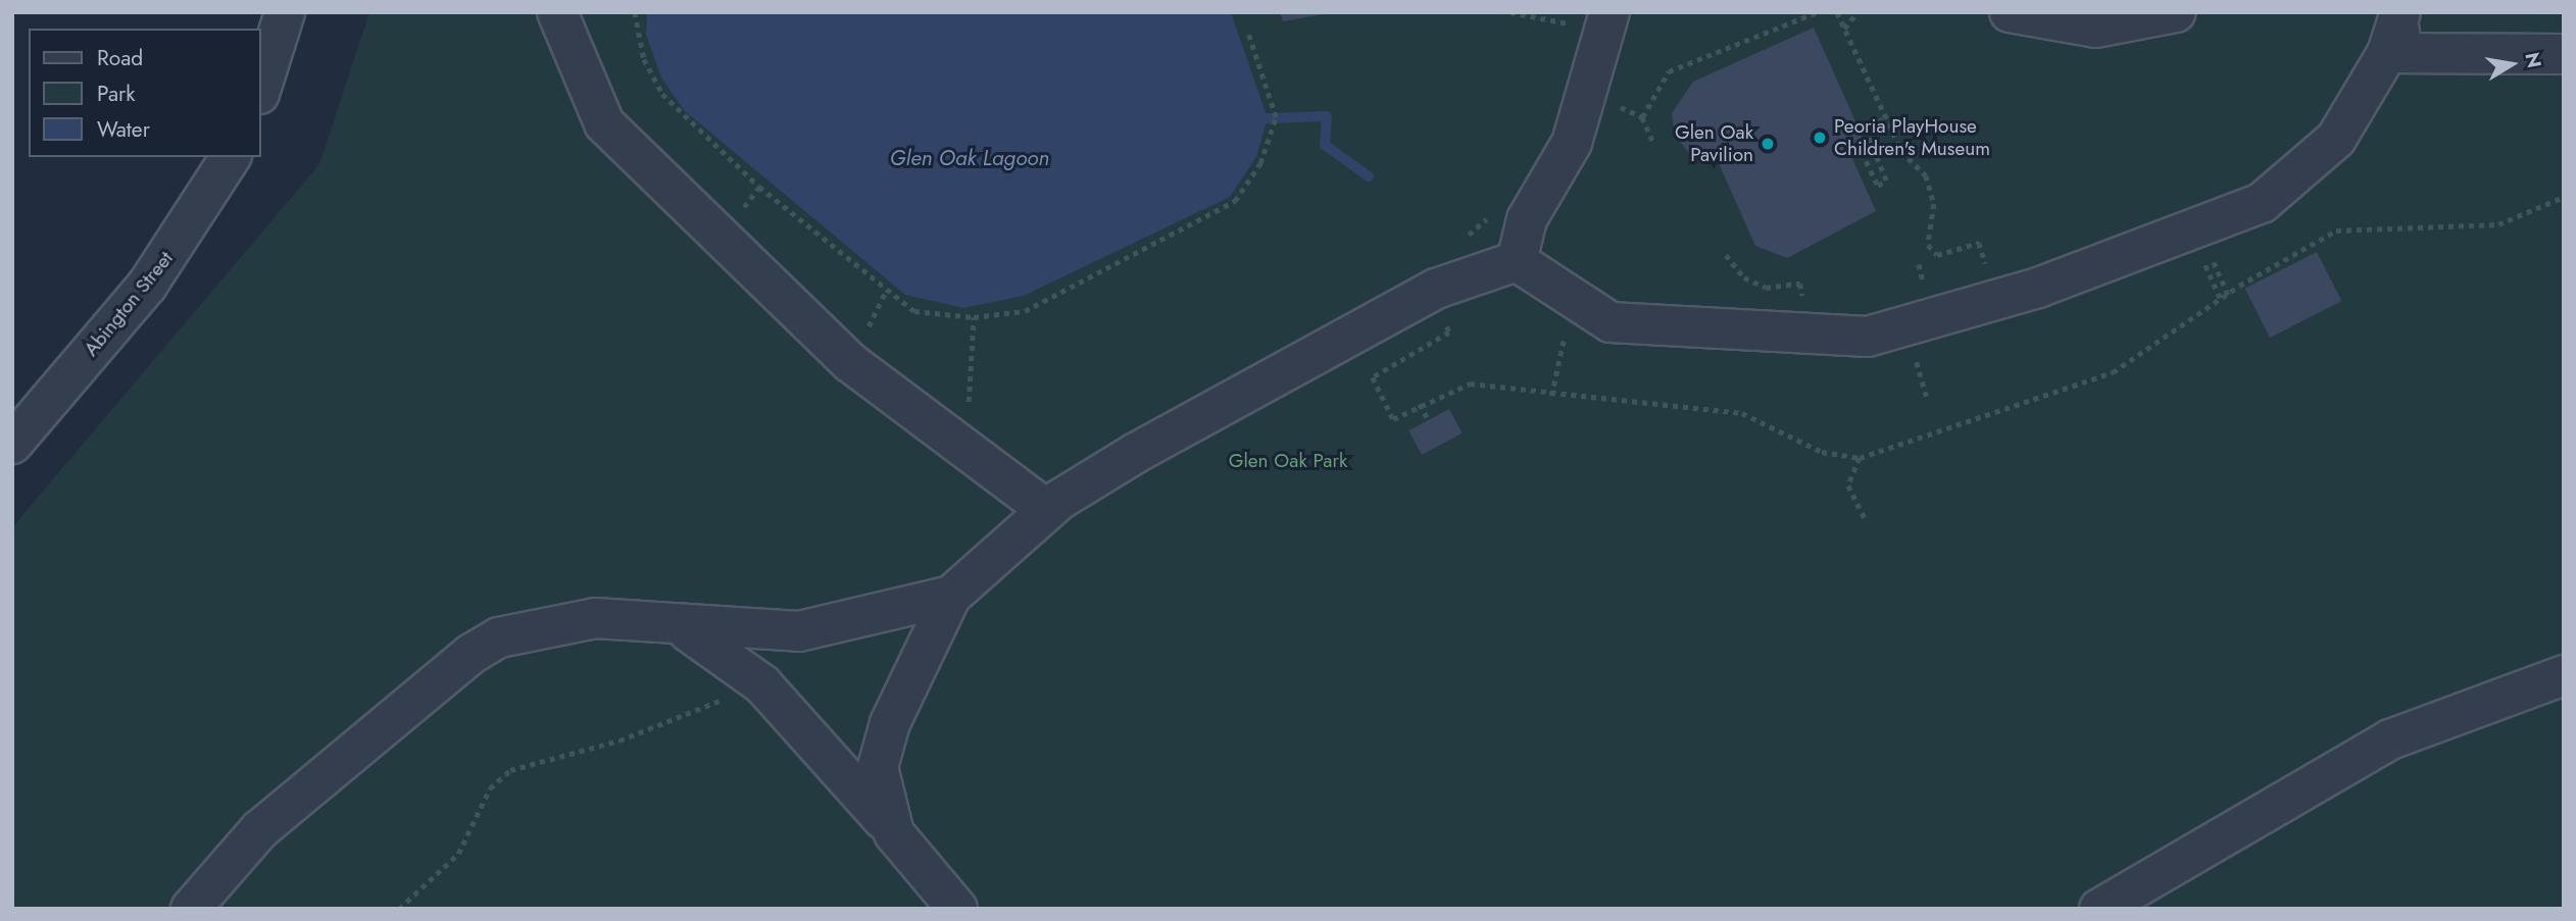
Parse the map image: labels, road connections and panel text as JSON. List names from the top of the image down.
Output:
{
  "streets": {
    "street": ["Abington Street"]
  },
  "water": ["Glen Oak Lagoon"],
  "parks": ["Glen Oak Park"],
  "places": ["Peoria PlayHouse Children's Museum", "Glen Oak Pavilion"],
  "legend": ["Road", "Park", "Water"],
  "north": "right"
}
